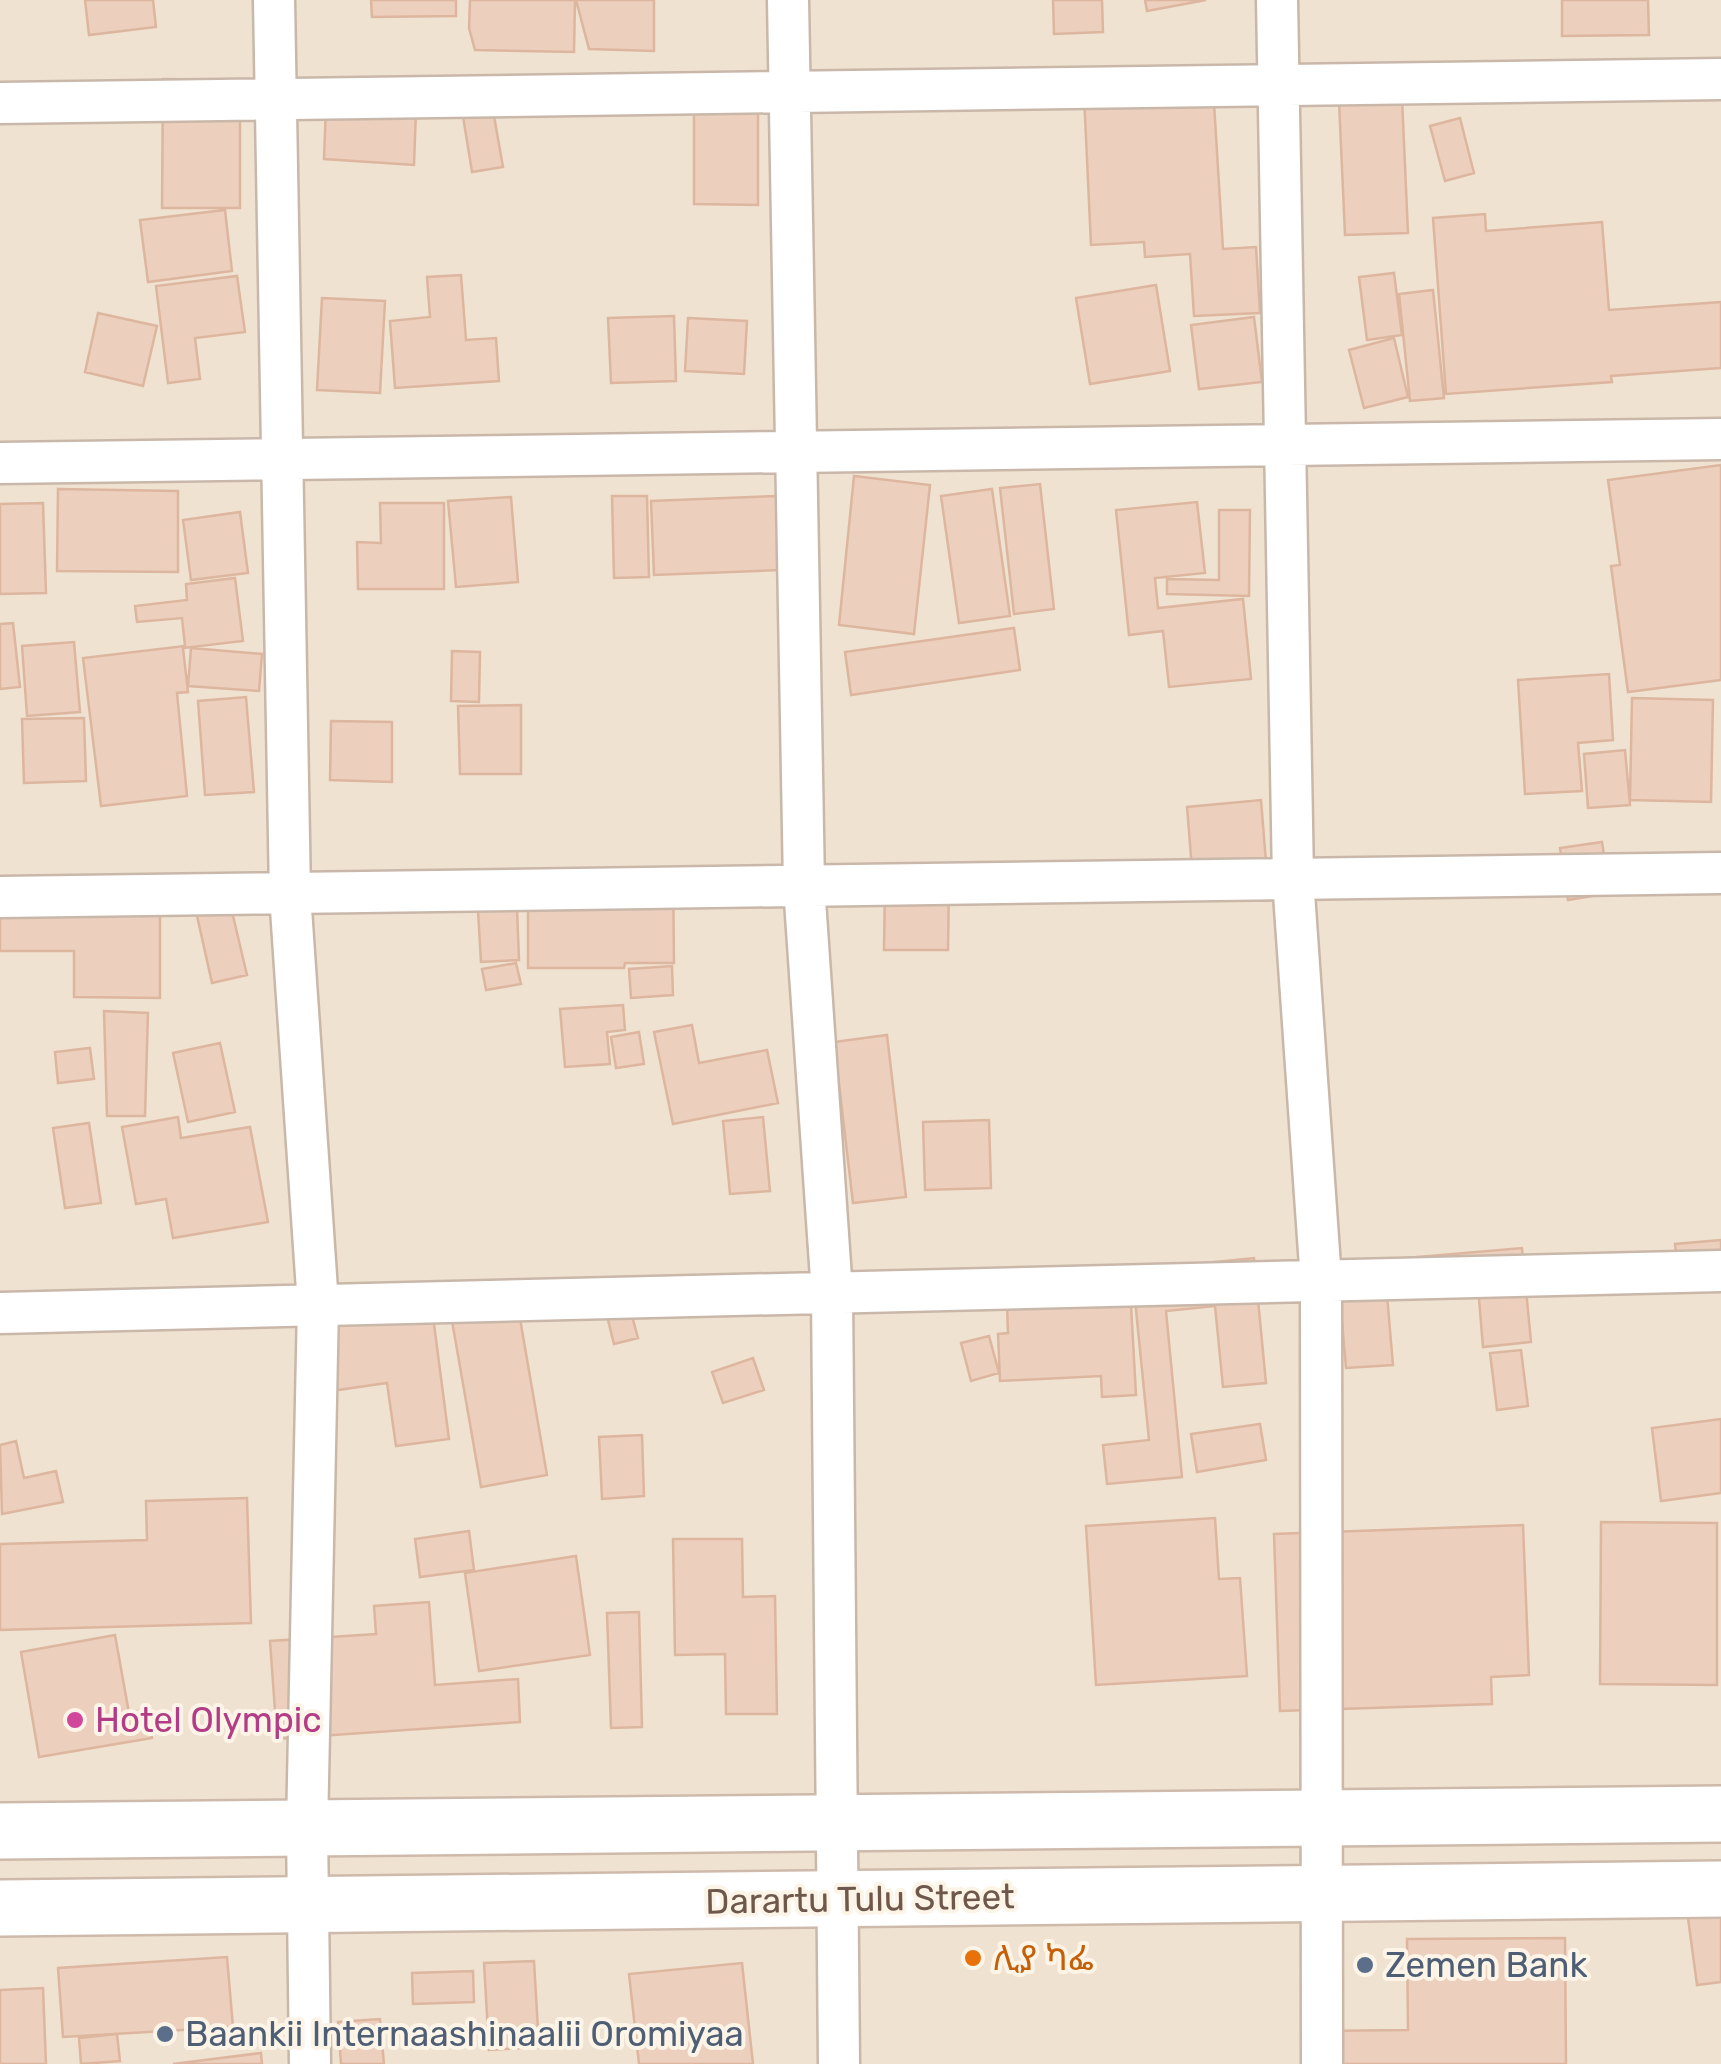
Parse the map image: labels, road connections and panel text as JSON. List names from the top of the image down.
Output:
{
  "streets": {
    "main road": ["Darartu Tulu Street"]
  },
  "places": [
    "Hotel Olympic",
    "ሊያ ካፌ",
    "Zemen Bank",
    "Baankii Internaashinaalii Oromiyaa"
  ]
}
